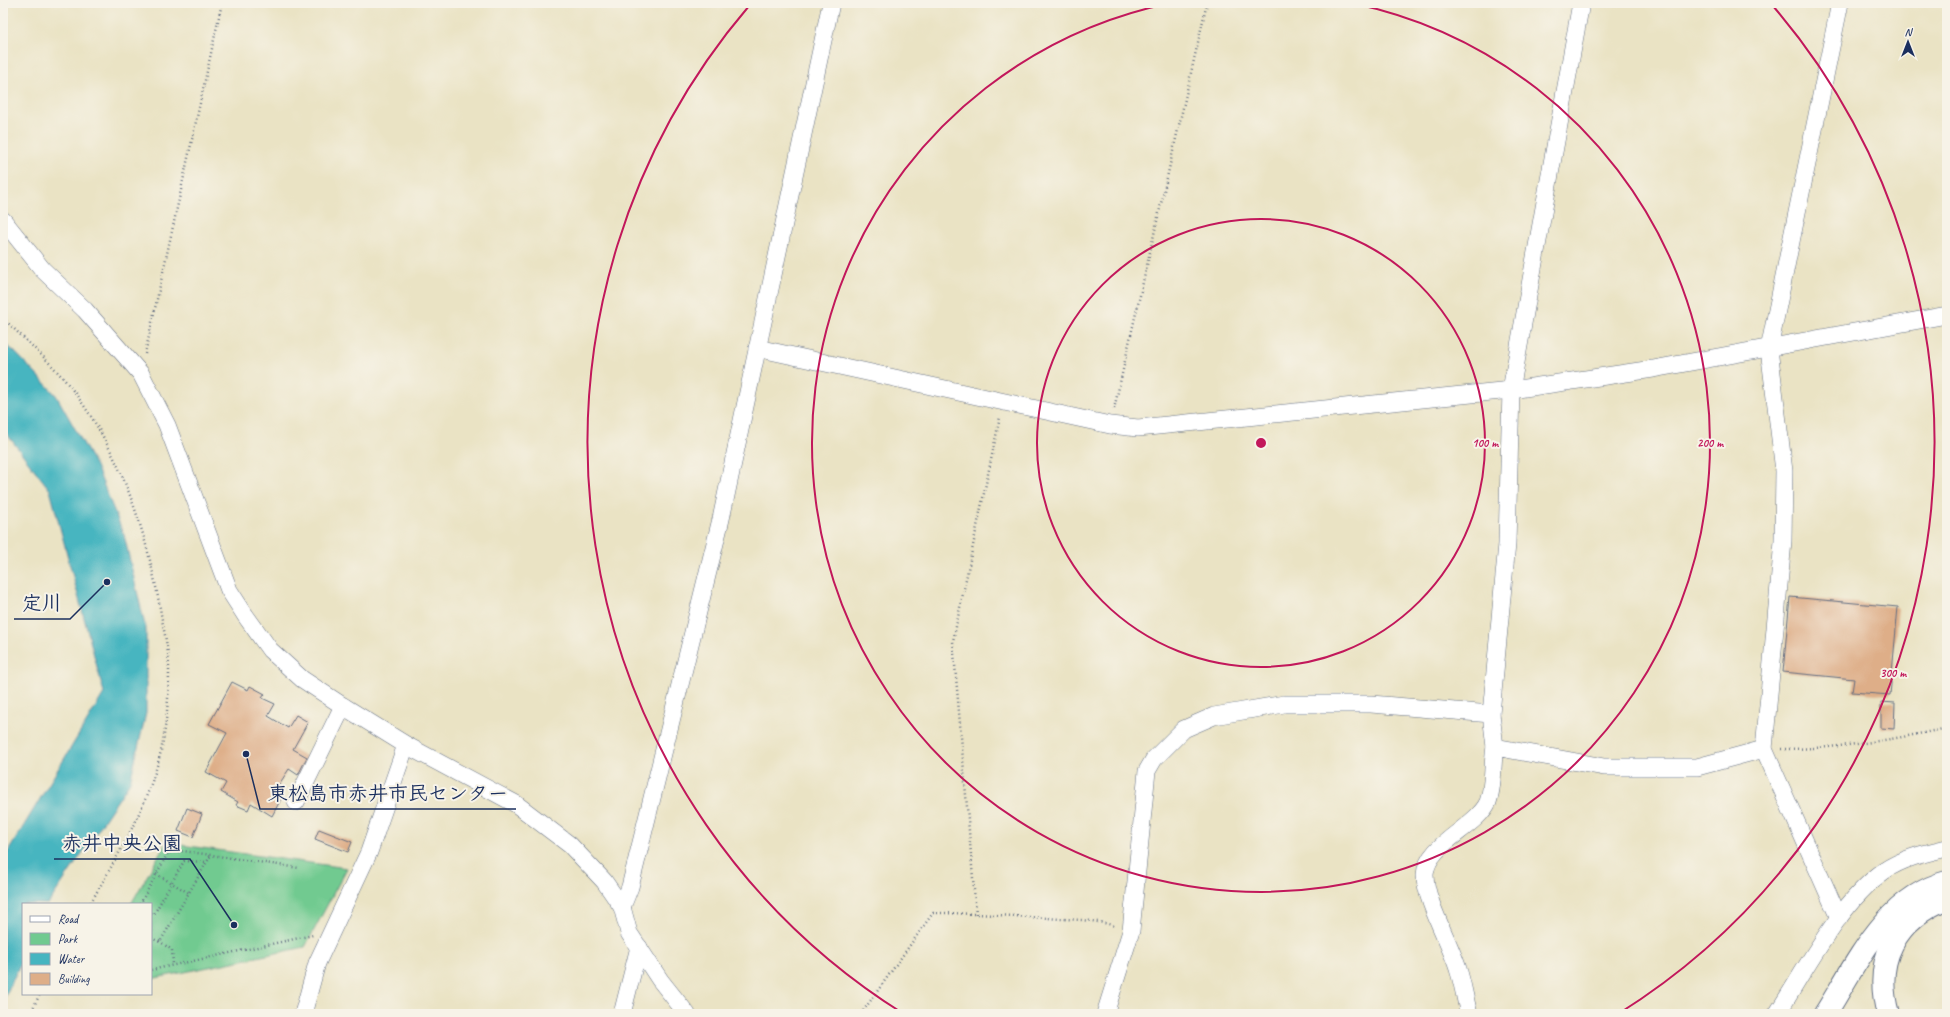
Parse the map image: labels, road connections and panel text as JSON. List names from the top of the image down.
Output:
{
  "places": ["定川", "東松島市赤井市民センター", "赤井中央公園"],
  "legend": [
    "Road",
    "Park",
    "Water",
    "Building"
  ],
  "north": "top",
  "rings": ["100 m", "200 m", "300 m"]
}
